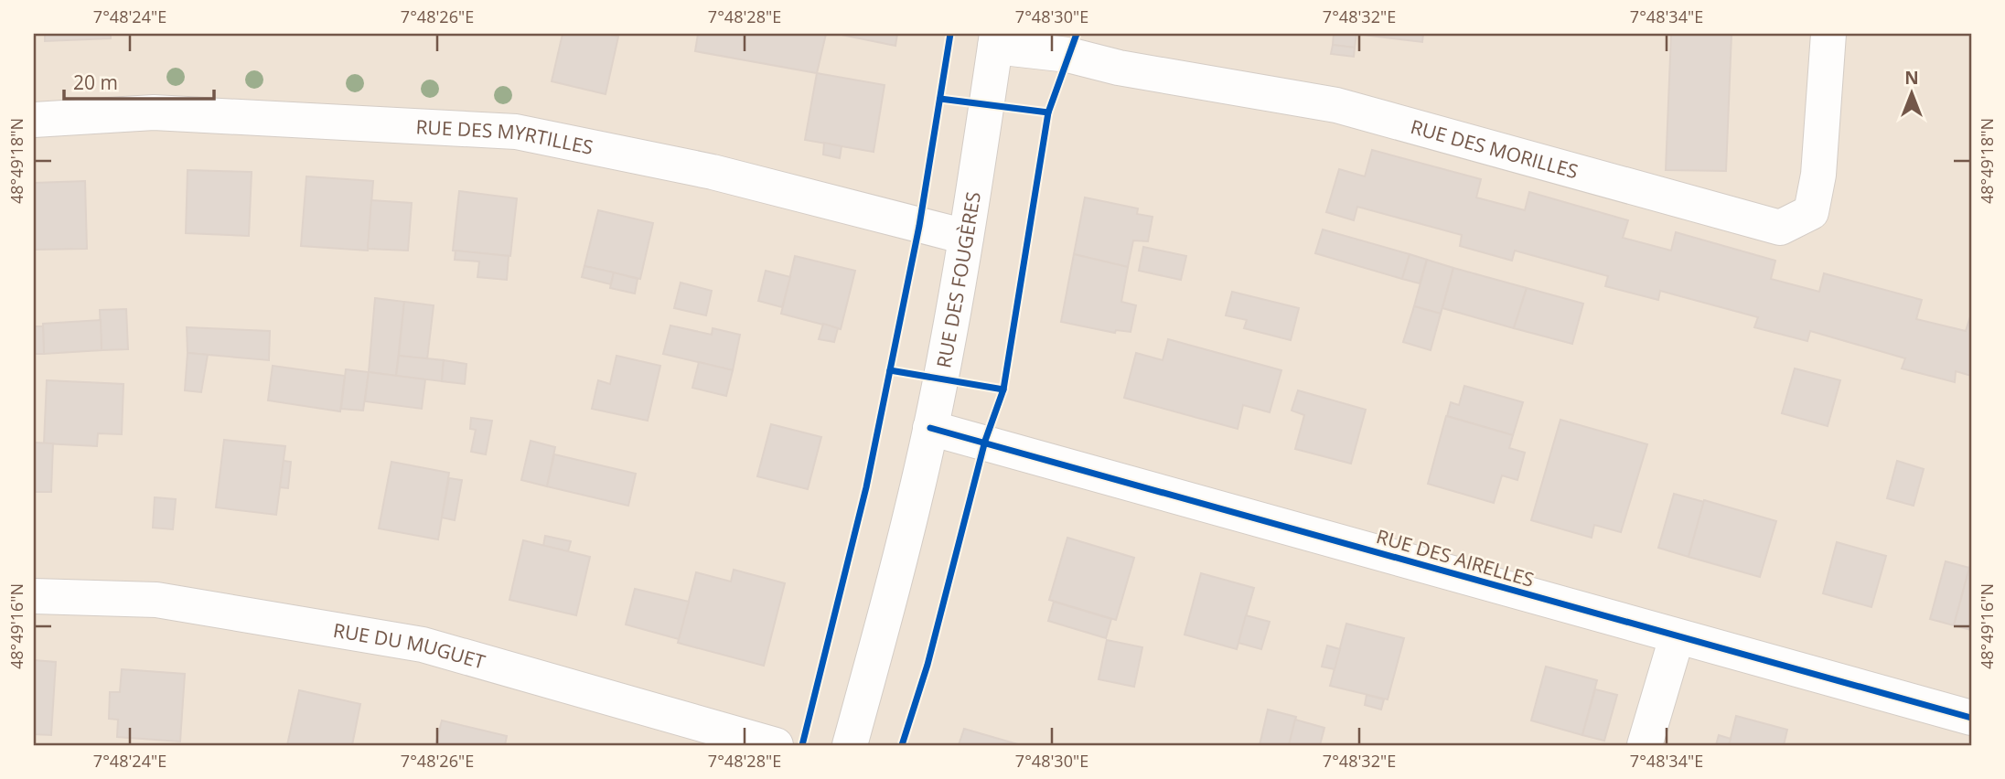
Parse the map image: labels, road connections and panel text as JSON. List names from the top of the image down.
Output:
{
  "streets": {
    "street": [
      "RUE DES MYRTILLES",
      "RUE DES MORILLES",
      "RUE DES FOUGÈRES",
      "RUE DES AIRELLES",
      "RUE DU MUGUET"
    ]
  },
  "crossings": [
    ["RUE DES MYRTILLES", "RUE DES FOUGÈRES"],
    ["RUE DES MORILLES", "RUE DES FOUGÈRES"],
    ["RUE DES FOUGÈRES", "RUE DES AIRELLES"]
  ],
  "scale_bar": "20 m",
  "north": "top",
  "coordinates": [
    "7°48'24\"E",
    "7°48'26\"E",
    "7°48'28\"E",
    "7°48'30\"E",
    "7°48'32\"E",
    "7°48'34\"E",
    "48°49'18\"N",
    "48°49'16\"N"
  ]
}
